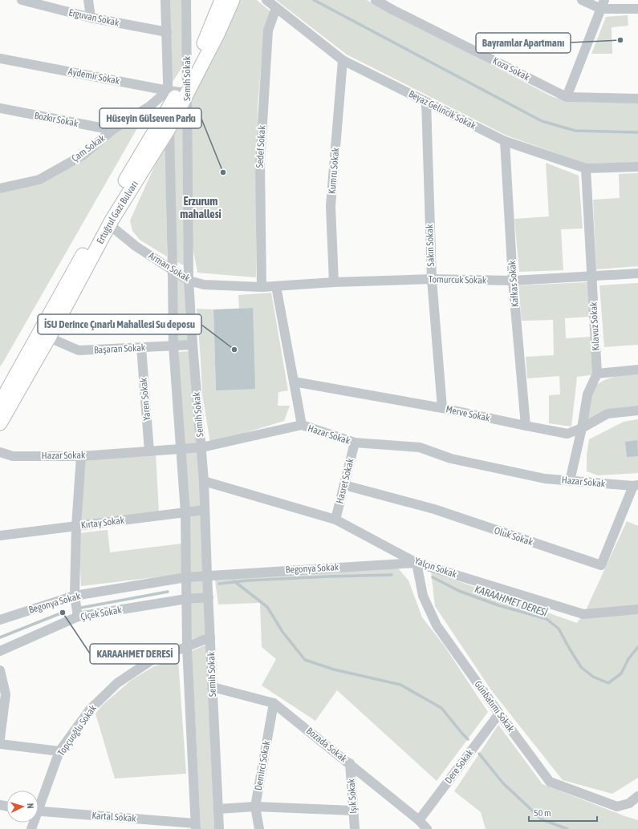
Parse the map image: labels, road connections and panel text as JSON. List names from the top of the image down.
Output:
{
  "streets": {
    "main road": ["Ertuğrul Gazi Bulvarı"],
    "street": [
      "Erguvan Sokak",
      "Koza Sokak",
      "Aydemir Sokak",
      "Semih Sokak",
      "Beyaz Gelincik Sokak",
      "Bozkır Sokak",
      "Sedef Sokak",
      "Çam Sokak",
      "Kumru Sokak",
      "Sakın Sokak",
      "Arman Sokak",
      "Tomurcuk Sokak",
      "Kafkas Sokak",
      "Kılavuz Sokak",
      "Başaran Sokak",
      "Yaren Sokak",
      "Merve Sokak",
      "Hazar Sokak",
      "Hasret Sokak",
      "Kırtay Sokak",
      "Oluk Sokak",
      "Yalçın Sokak",
      "Begonya Sokak",
      "Çiçek Sokak",
      "Günbatımı Sokak",
      "Topçuoğlu Sokak",
      "Bozada Sokak",
      "Demirci Sokak",
      "Dere Sokak",
      "Işık Sokak",
      "Kartal Sokak"
    ]
  },
  "crossings": [
    ["Erguvan Sokak", "Semih Sokak"],
    ["Aydemir Sokak", "Semih Sokak"],
    ["Aydemir Sokak", "Çam Sokak"],
    ["Aydemir Sokak", "Ertuğrul Gazi Bulvarı"],
    ["Semih Sokak", "Çam Sokak"],
    ["Semih Sokak", "Ertuğrul Gazi Bulvarı"],
    ["Semih Sokak", "Arman Sokak"],
    ["Semih Sokak", "Başaran Sokak"],
    ["Semih Sokak", "Hazar Sokak"],
    ["Semih Sokak", "Kırtay Sokak"],
    ["Semih Sokak", "Yalçın Sokak"],
    ["Semih Sokak", "Begonya Sokak"],
    ["Semih Sokak", "Çiçek Sokak"],
    ["Semih Sokak", "Topçuoğlu Sokak"],
    ["Semih Sokak", "Bozada Sokak"],
    ["Semih Sokak", "Kartal Sokak"],
    ["Beyaz Gelincik Sokak", "Sedef Sokak"],
    ["Beyaz Gelincik Sokak", "Kumru Sokak"],
    ["Beyaz Gelincik Sokak", "Sakın Sokak"],
    ["Beyaz Gelincik Sokak", "Kafkas Sokak"],
    ["Beyaz Gelincik Sokak", "Kılavuz Sokak"],
    ["Bozkır Sokak", "Çam Sokak"],
    ["Sedef Sokak", "Arman Sokak"],
    ["Çam Sokak", "Ertuğrul Gazi Bulvarı"],
    ["Kumru Sokak", "Tomurcuk Sokak"],
    ["Ertuğrul Gazi Bulvarı", "Arman Sokak"],
    ["Ertuğrul Gazi Bulvarı", "Başaran Sokak"],
    ["Sakın Sokak", "Tomurcuk Sokak"],
    ["Sakın Sokak", "Merve Sokak"],
    ["Arman Sokak", "Tomurcuk Sokak"],
    ["Tomurcuk Sokak", "Kafkas Sokak"],
    ["Tomurcuk Sokak", "Kılavuz Sokak"],
    ["Kafkas Sokak", "Merve Sokak"],
    ["Kılavuz Sokak", "Merve Sokak"],
    ["Kılavuz Sokak", "Hazar Sokak"],
    ["Başaran Sokak", "Yaren Sokak"],
    ["Yaren Sokak", "Hazar Sokak"],
    ["Hazar Sokak", "Hasret Sokak"],
    ["Hazar Sokak", "Oluk Sokak"],
    ["Hasret Sokak", "Oluk Sokak"],
    ["Hasret Sokak", "Yalçın Sokak"],
    ["Yalçın Sokak", "Begonya Sokak"],
    ["Yalçın Sokak", "Günbatımı Sokak"],
    ["Begonya Sokak", "Çiçek Sokak"],
    ["Begonya Sokak", "Günbatımı Sokak"],
    ["Günbatımı Sokak", "Dere Sokak"],
    ["Bozada Sokak", "Demirci Sokak"],
    ["Bozada Sokak", "Dere Sokak"],
    ["Bozada Sokak", "Işık Sokak"]
  ],
  "districts": ["Erzurum mahallesi"],
  "water": ["KARAAHMET DERESİ"],
  "places": [
    "Bayramlar Apartmanı",
    "Hüseyin Gülseven Parkı",
    "İSU Derince Çınarlı Mahallesi Su deposu",
    "KARAAHMET DERESİ"
  ],
  "scale_bar": "50 m",
  "north": "right"
}
